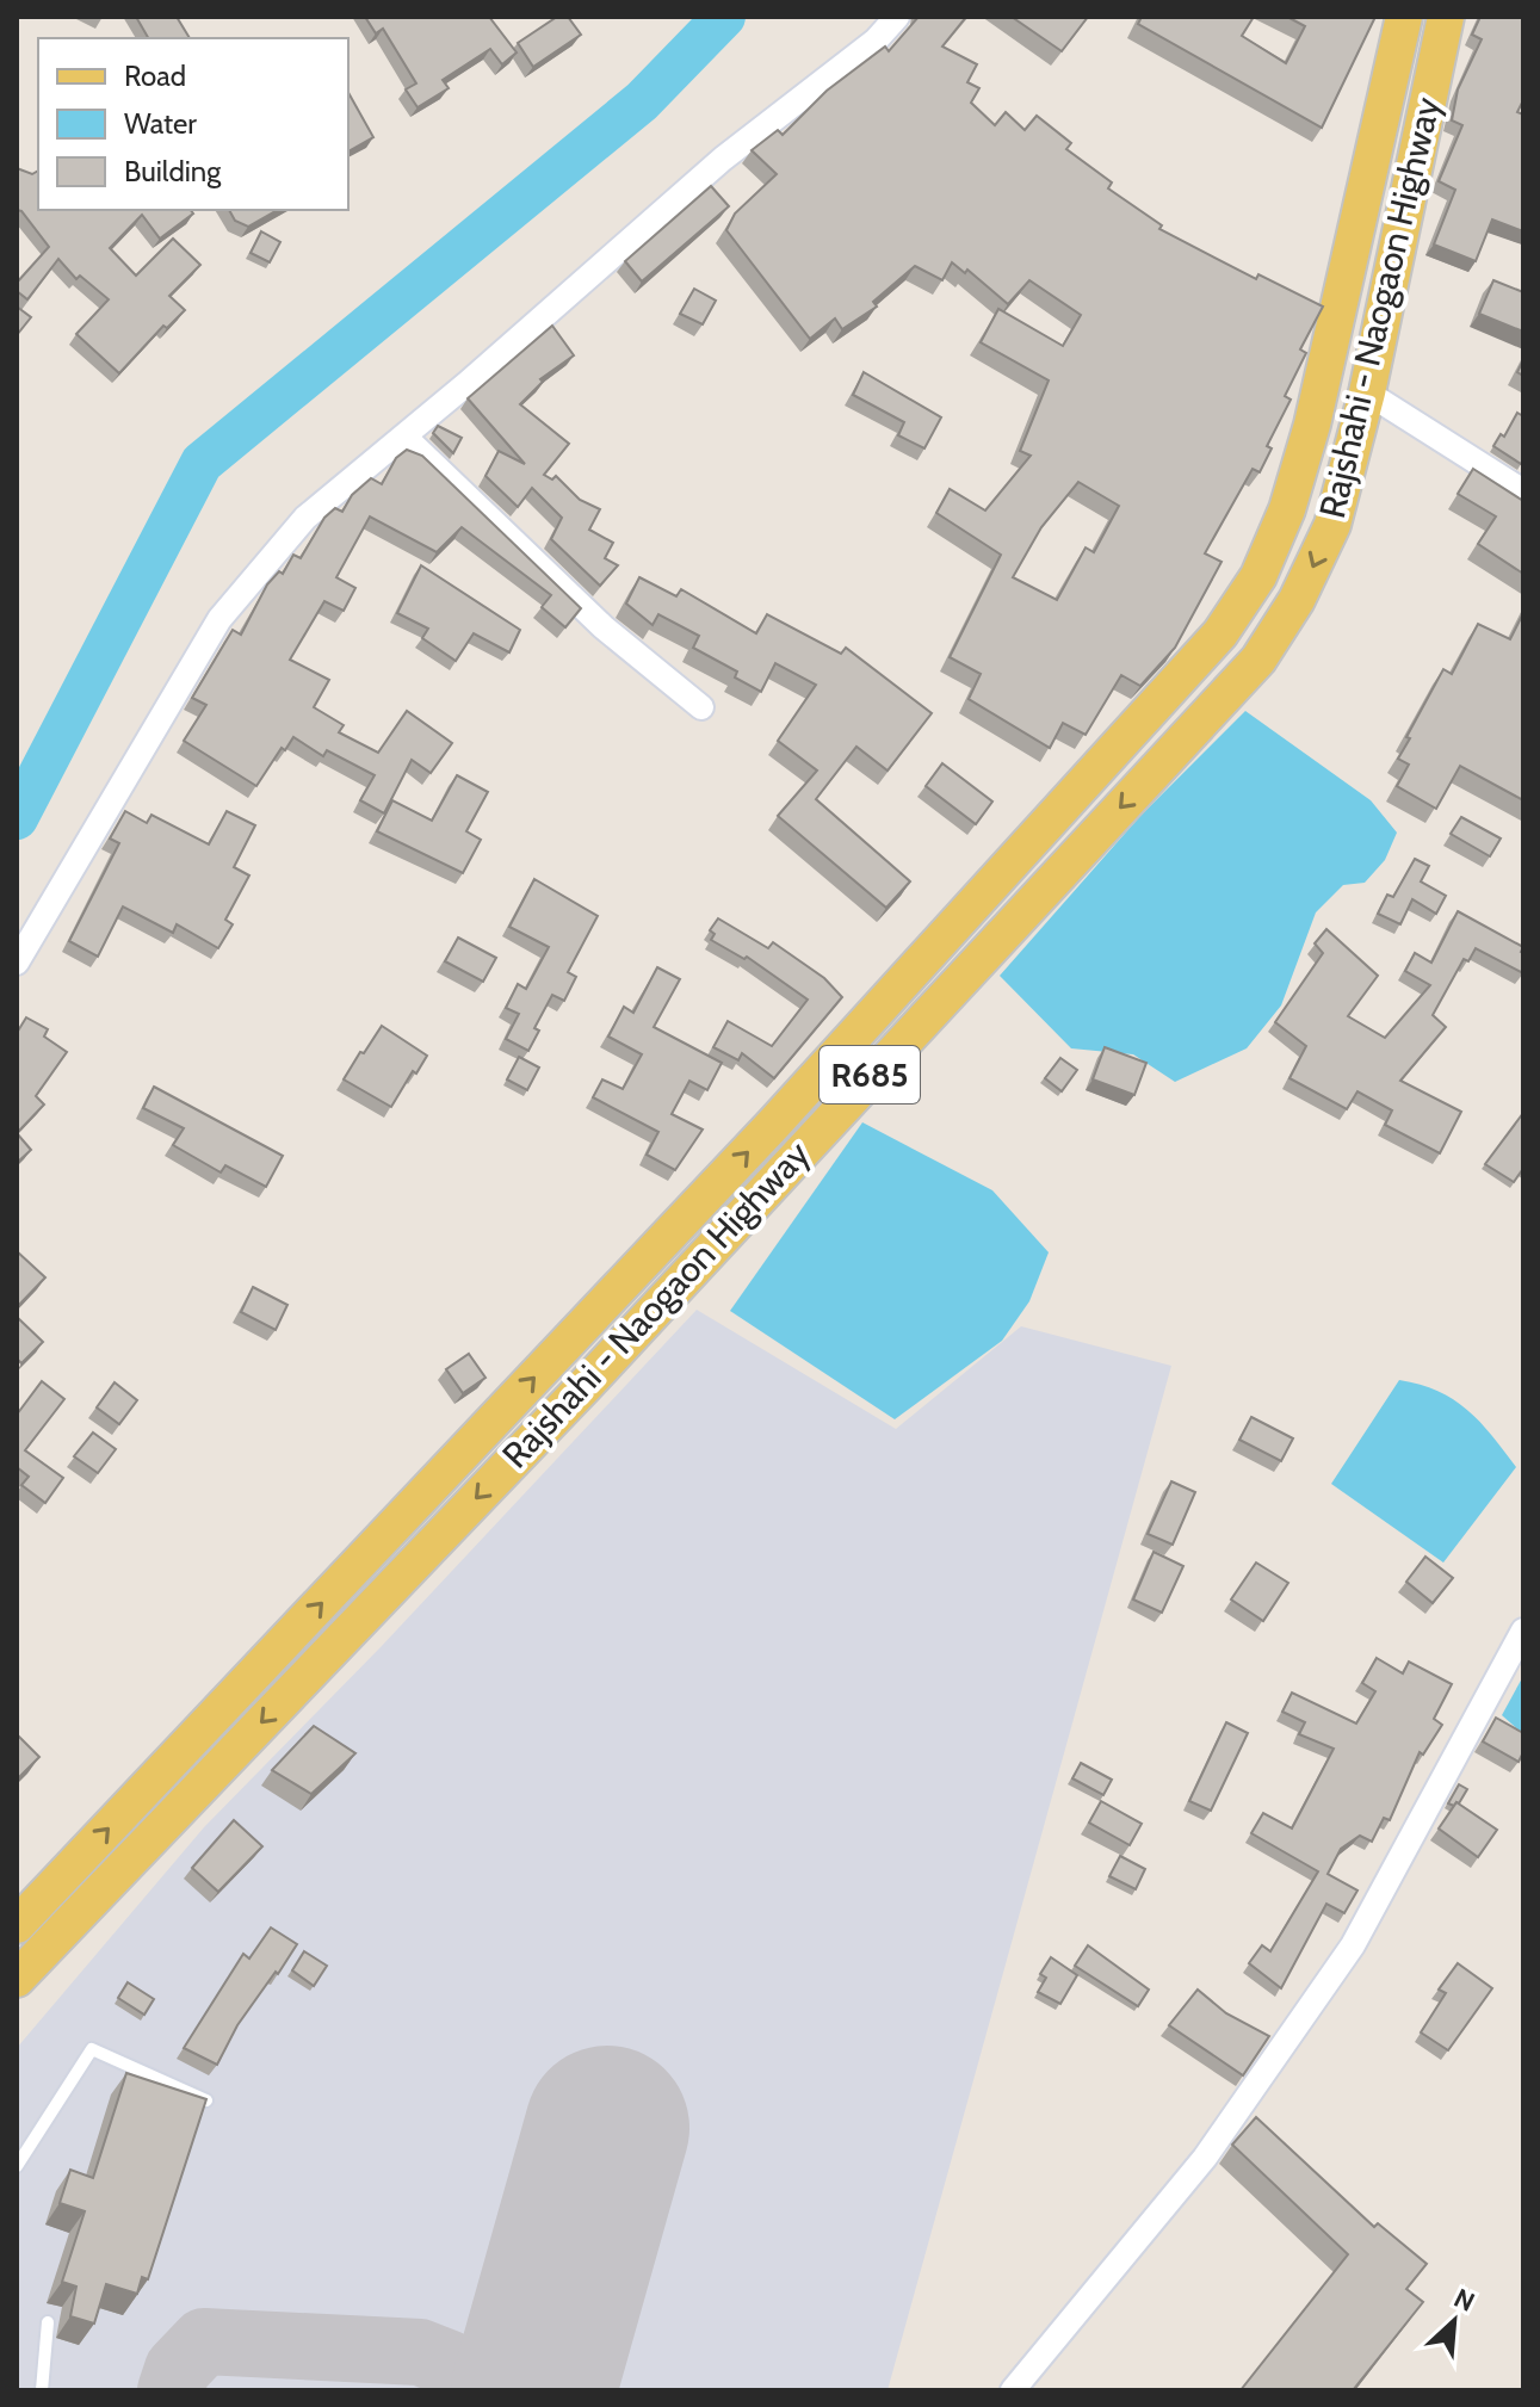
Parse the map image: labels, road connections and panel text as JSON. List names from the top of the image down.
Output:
{
  "streets": {
    "main road": ["Rajshahi - Naogaon Highway", "R685"]
  },
  "legend": ["Road", "Water", "Building"],
  "north": "top right"
}
